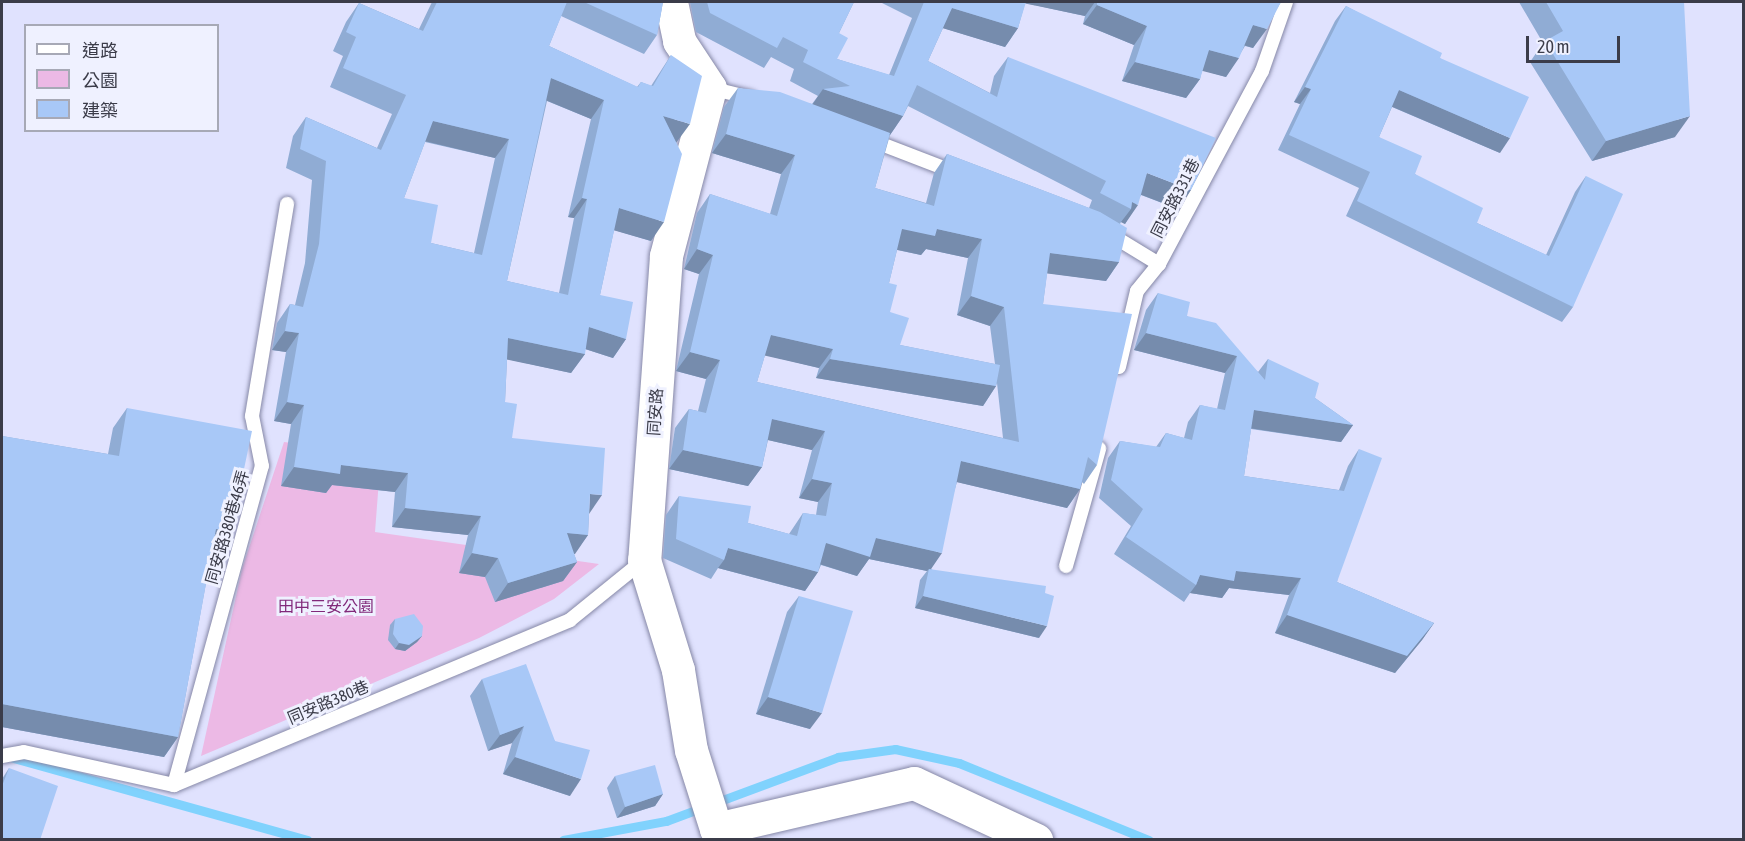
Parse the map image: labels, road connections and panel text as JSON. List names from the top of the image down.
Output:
{
  "streets": {
    "street": ["同安路"],
    "lane": ["同安路331巷", "同安路380巷46弄", "同安路380巷"]
  },
  "crossings": [
    ["同安路", "同安路380巷"],
    ["同安路380巷46弄", "同安路380巷"]
  ],
  "parks": ["田中三安公園"],
  "legend": ["道路", "公園", "建築"],
  "scale_bar": "20 m"
}
